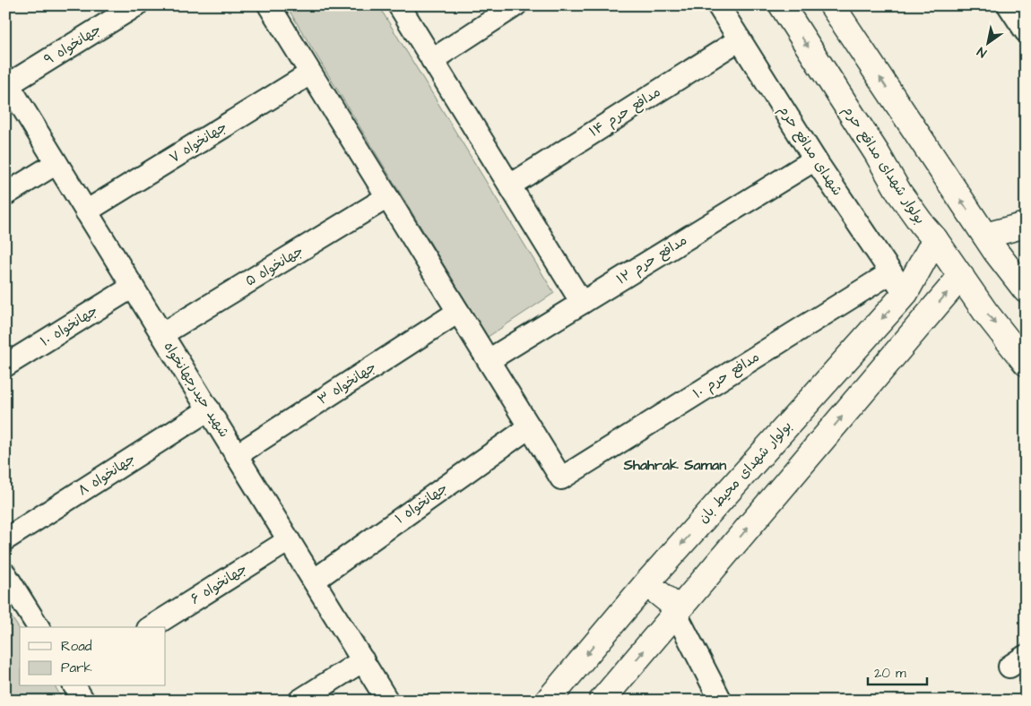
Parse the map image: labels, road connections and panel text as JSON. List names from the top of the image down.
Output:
{
  "streets": {
    "street": [
      "جهانخواه ۹",
      "مدافع حرم ۱۴",
      "جهانخواه ۷",
      "شهدای مدافع حرم",
      "بولوار شهدای مدافع حرم",
      "مدافع حرم ۱۲",
      "جهانخواه ۵",
      "جهانخواه ۱۰",
      "مدافع حرم ۱۰",
      "جهانخواه ۳",
      "شهید حیدرجهانخواه",
      "بولوار شهدای محیط بان",
      "جهانخواه ۸",
      "جهانخواه ۱",
      "جهانخواه ۶"
    ]
  },
  "crossings": [
    ["جهانخواه ۹", "شهید حیدرجهانخواه"],
    ["مدافع حرم ۱۴", "شهدای مدافع حرم"],
    ["جهانخواه ۷", "شهید حیدرجهانخواه"],
    ["شهدای مدافع حرم", "مدافع حرم ۱۲"],
    ["شهدای مدافع حرم", "مدافع حرم ۱۰"],
    ["شهدای مدافع حرم", "بولوار شهدای محیط بان"],
    ["بولوار شهدای مدافع حرم", "بولوار شهدای محیط بان"],
    ["جهانخواه ۵", "شهید حیدرجهانخواه"],
    ["جهانخواه ۱۰", "شهید حیدرجهانخواه"],
    ["مدافع حرم ۱۰", "جهانخواه ۱"],
    ["جهانخواه ۳", "شهید حیدرجهانخواه"],
    ["شهید حیدرجهانخواه", "جهانخواه ۸"],
    ["شهید حیدرجهانخواه", "جهانخواه ۱"],
    ["شهید حیدرجهانخواه", "جهانخواه ۶"]
  ],
  "districts": ["Shahrak Saman"],
  "legend": ["Road", "Park"],
  "scale_bar": "20 m",
  "north": "bottom left"
}
